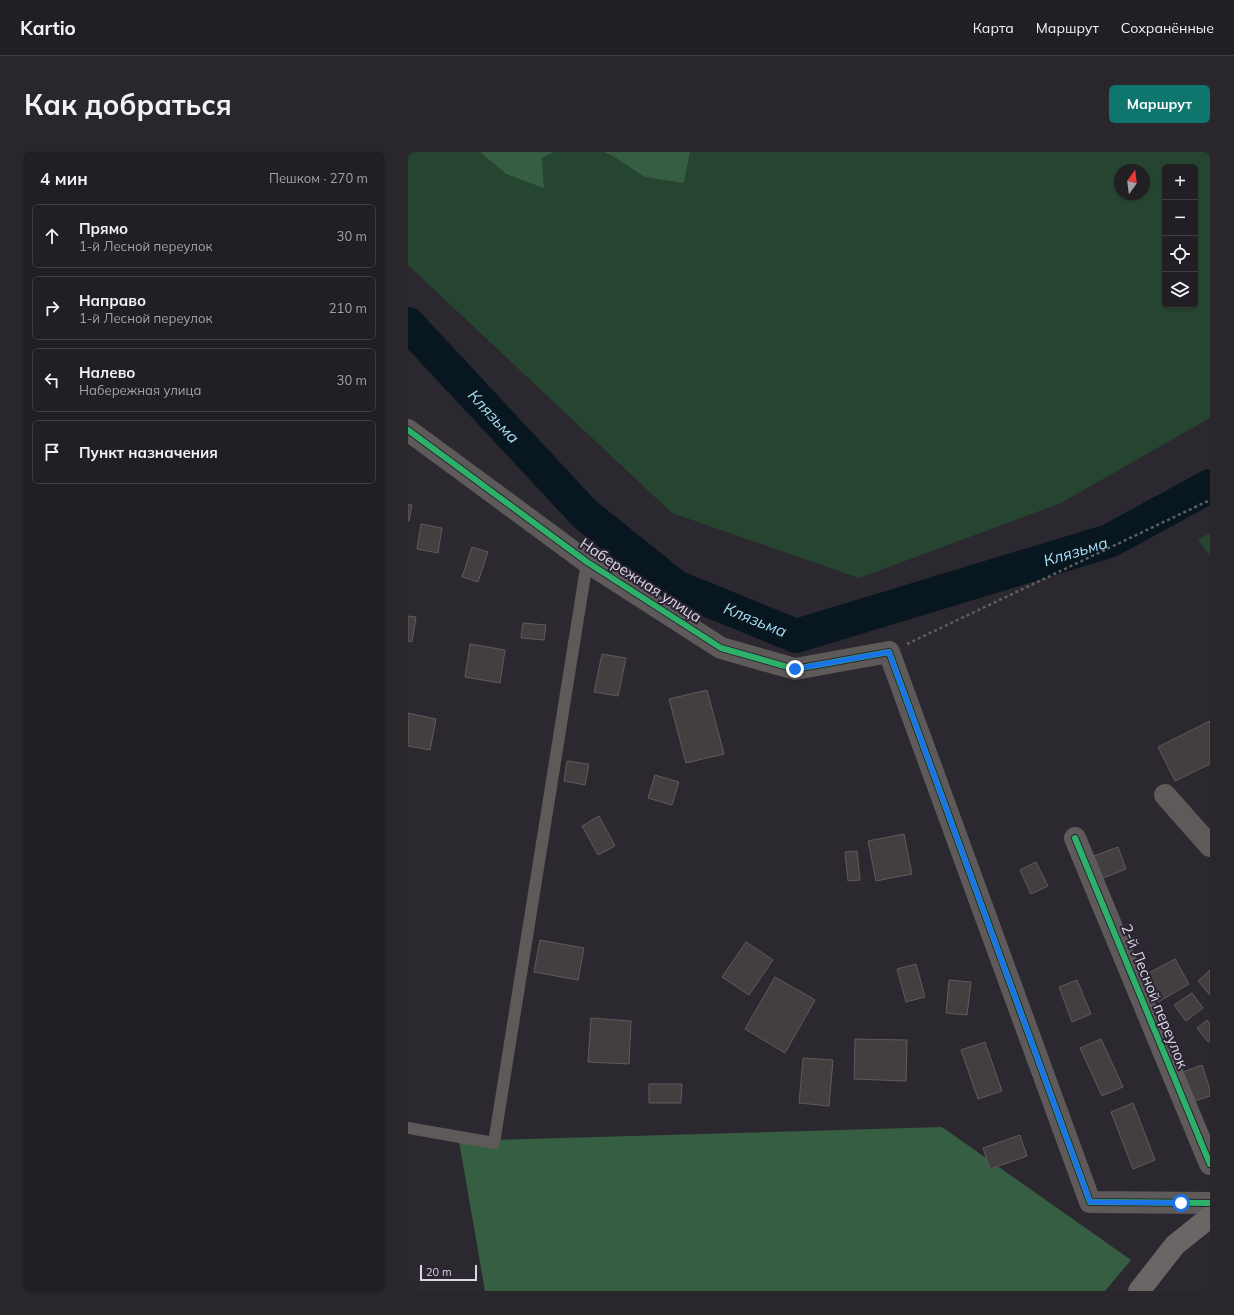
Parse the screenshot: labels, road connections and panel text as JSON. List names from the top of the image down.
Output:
{
  "streets": {
    "street": ["Набережная улица", "2-й Лесной переулок"]
  },
  "water": ["Клязьма"],
  "scale_bar": "20 m",
  "north": "top",
  "page": {
    "header": "Kartio",
    "nav": ["Карта", "Маршрут", "Сохранённые"],
    "buttons": "Маршрут",
    "title": "Как добраться",
    "heading": ["4 мин", "Пешком · 270 m"],
    "map_buttons": ["+", "−"],
    "list": [
      ["Прямо", "1-й Лесной переулок", "30 m"],
      ["Направо", "1-й Лесной переулок", "210 m"],
      ["Налево", "Набережная улица", "30 m"],
      "Пункт назначения"
    ],
    "scale": "20 m"
  }
}
